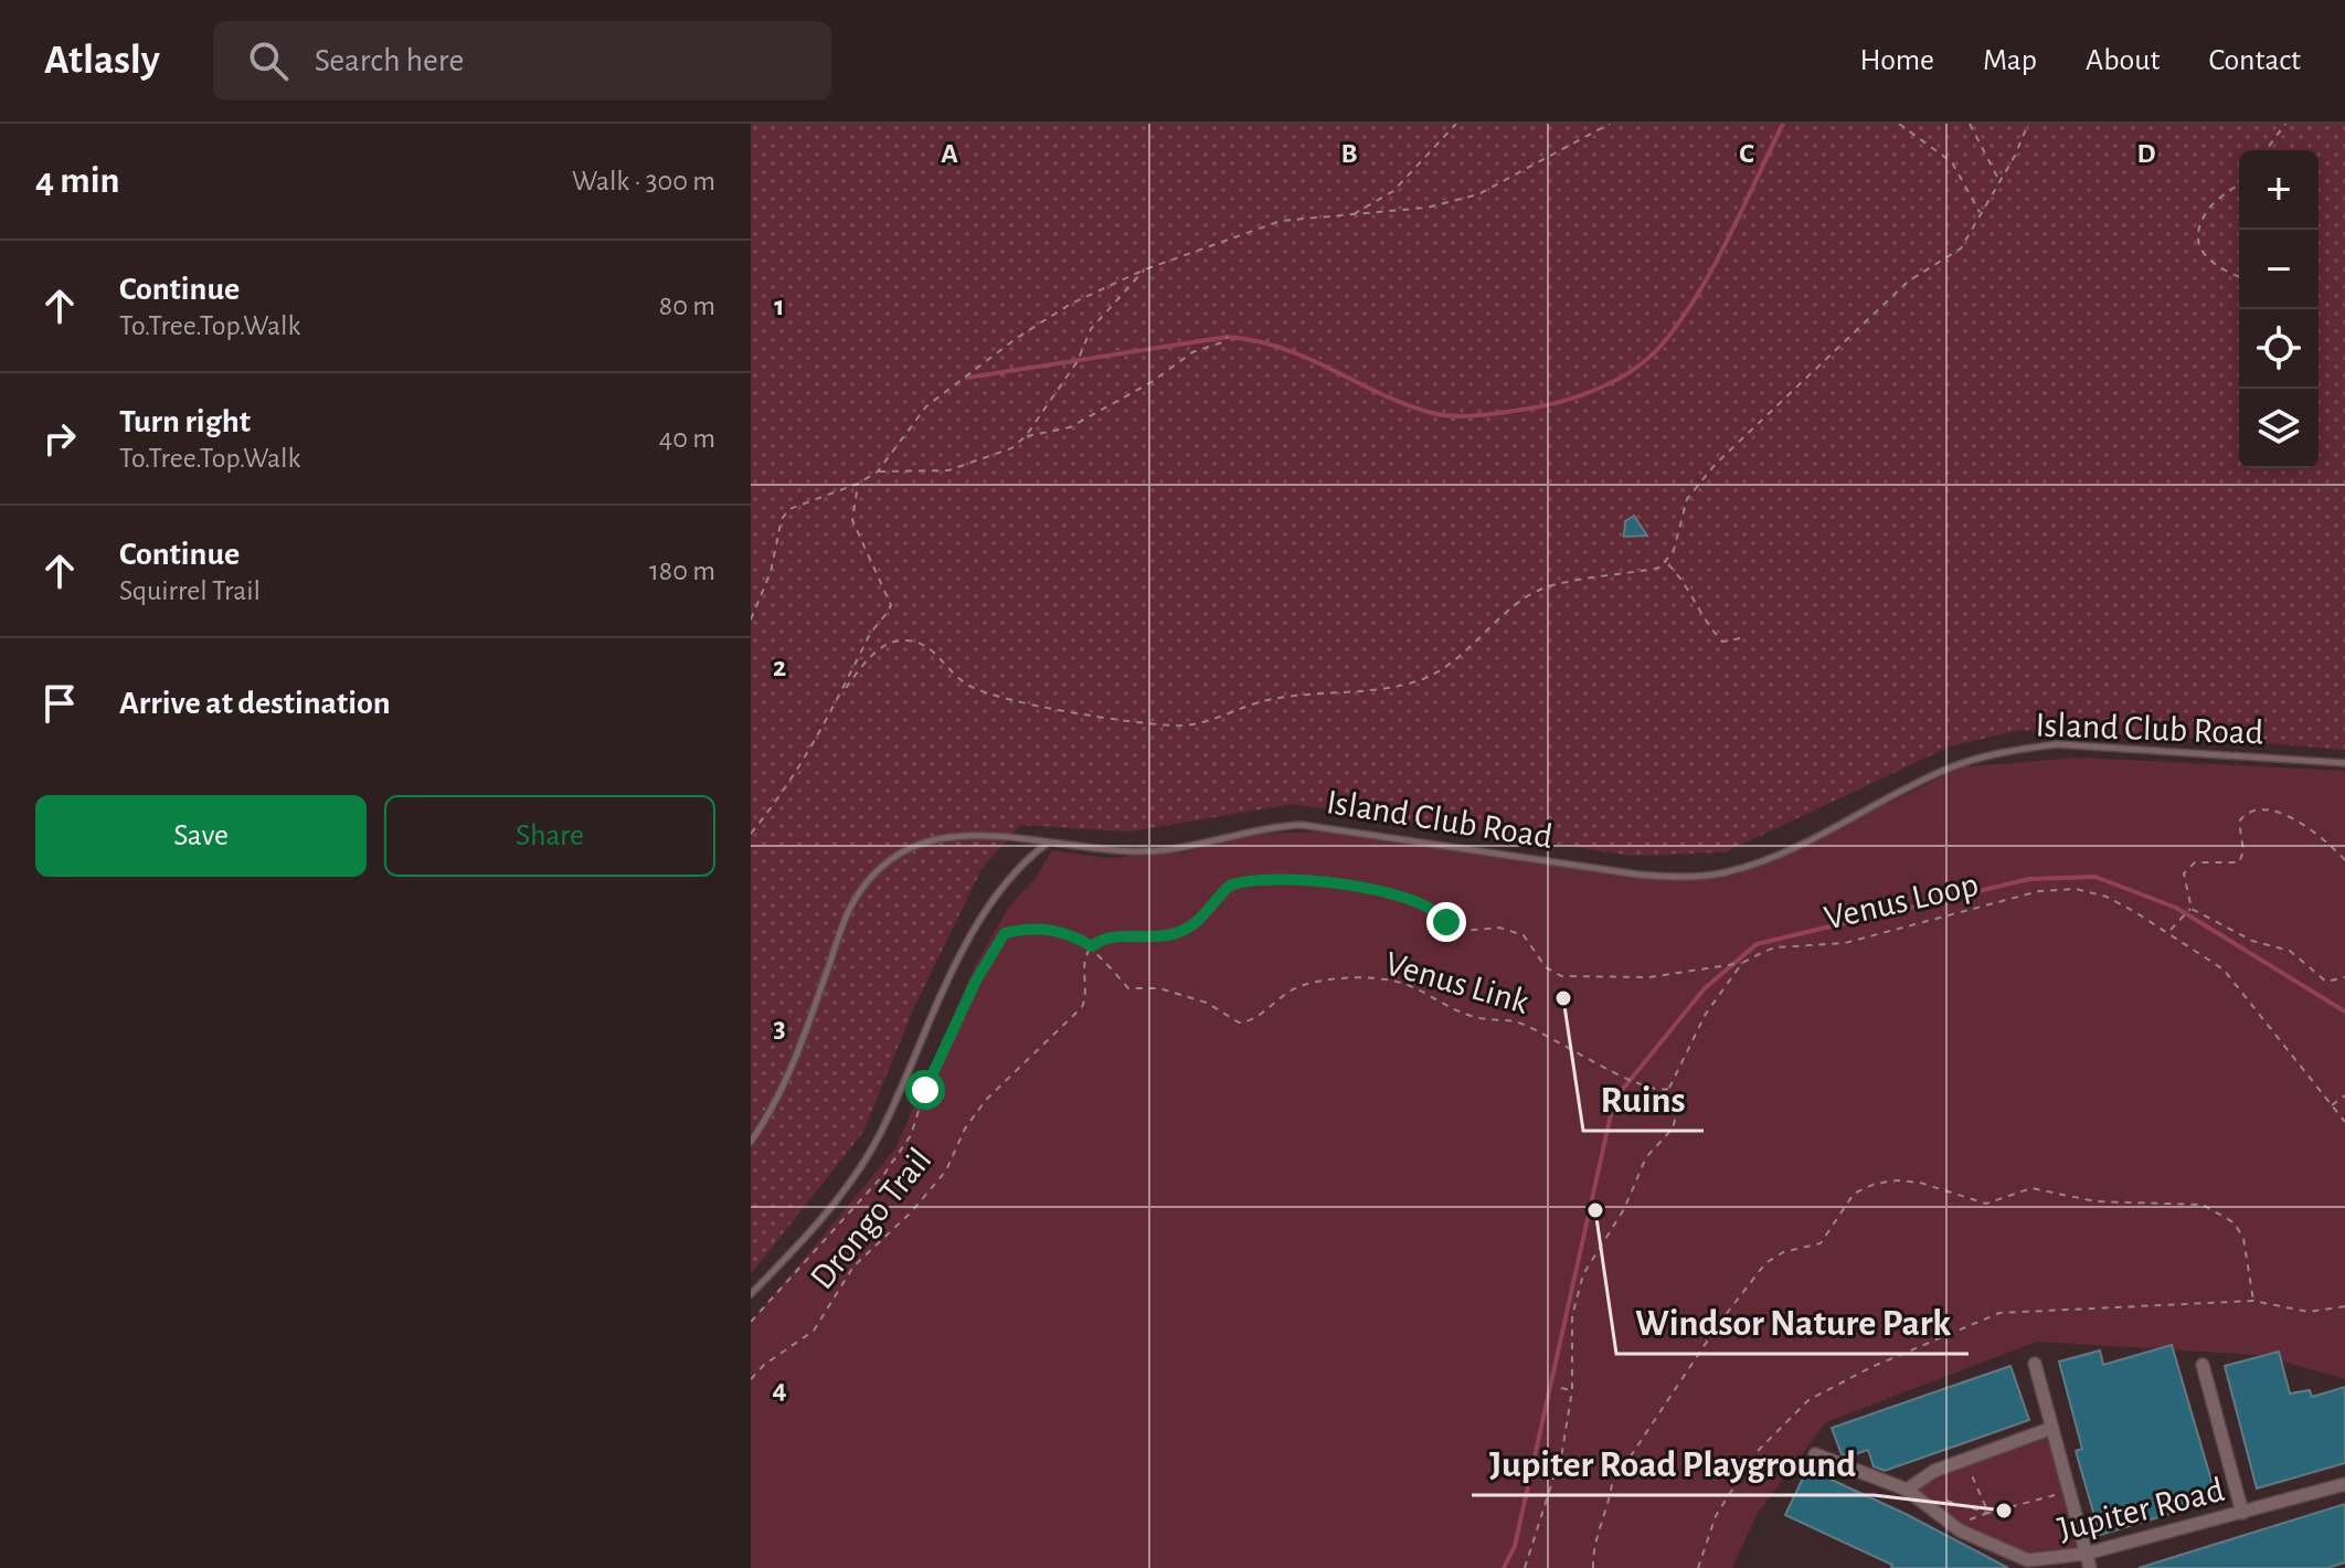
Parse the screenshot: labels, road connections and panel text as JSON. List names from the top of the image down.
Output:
{
  "streets": {
    "street": ["Jupiter Road"],
    "lane": ["Island Club Road"],
    "path": ["Venus Loop", "Venus Link", "Drongo Trail"]
  },
  "crossings": [
    ["Venus Loop", "Venus Link"],
    ["Venus Loop", "Drongo Trail"],
    ["Venus Link", "Drongo Trail"]
  ],
  "places": ["Ruins", "Windsor Nature Park", "Jupiter Road Playground"],
  "page": {
    "header": "Atlasly",
    "search": "Search here",
    "nav": [
      "Home",
      "Map",
      "About",
      "Contact"
    ],
    "heading": ["4 min", "Walk · 300 m"],
    "map_buttons": ["+", "−"],
    "list": [
      ["Continue", "To.Tree.Top.Walk", "80 m"],
      ["Turn right", "To.Tree.Top.Walk", "40 m"],
      ["Continue", "Squirrel Trail", "180 m"],
      "Arrive at destination"
    ],
    "buttons": ["Save", "Share"]
  },
  "grid": {
    "columns": [
      "A",
      "B",
      "C",
      "D"
    ],
    "rows": [
      "1",
      "2",
      "3",
      "4"
    ]
  }
}
